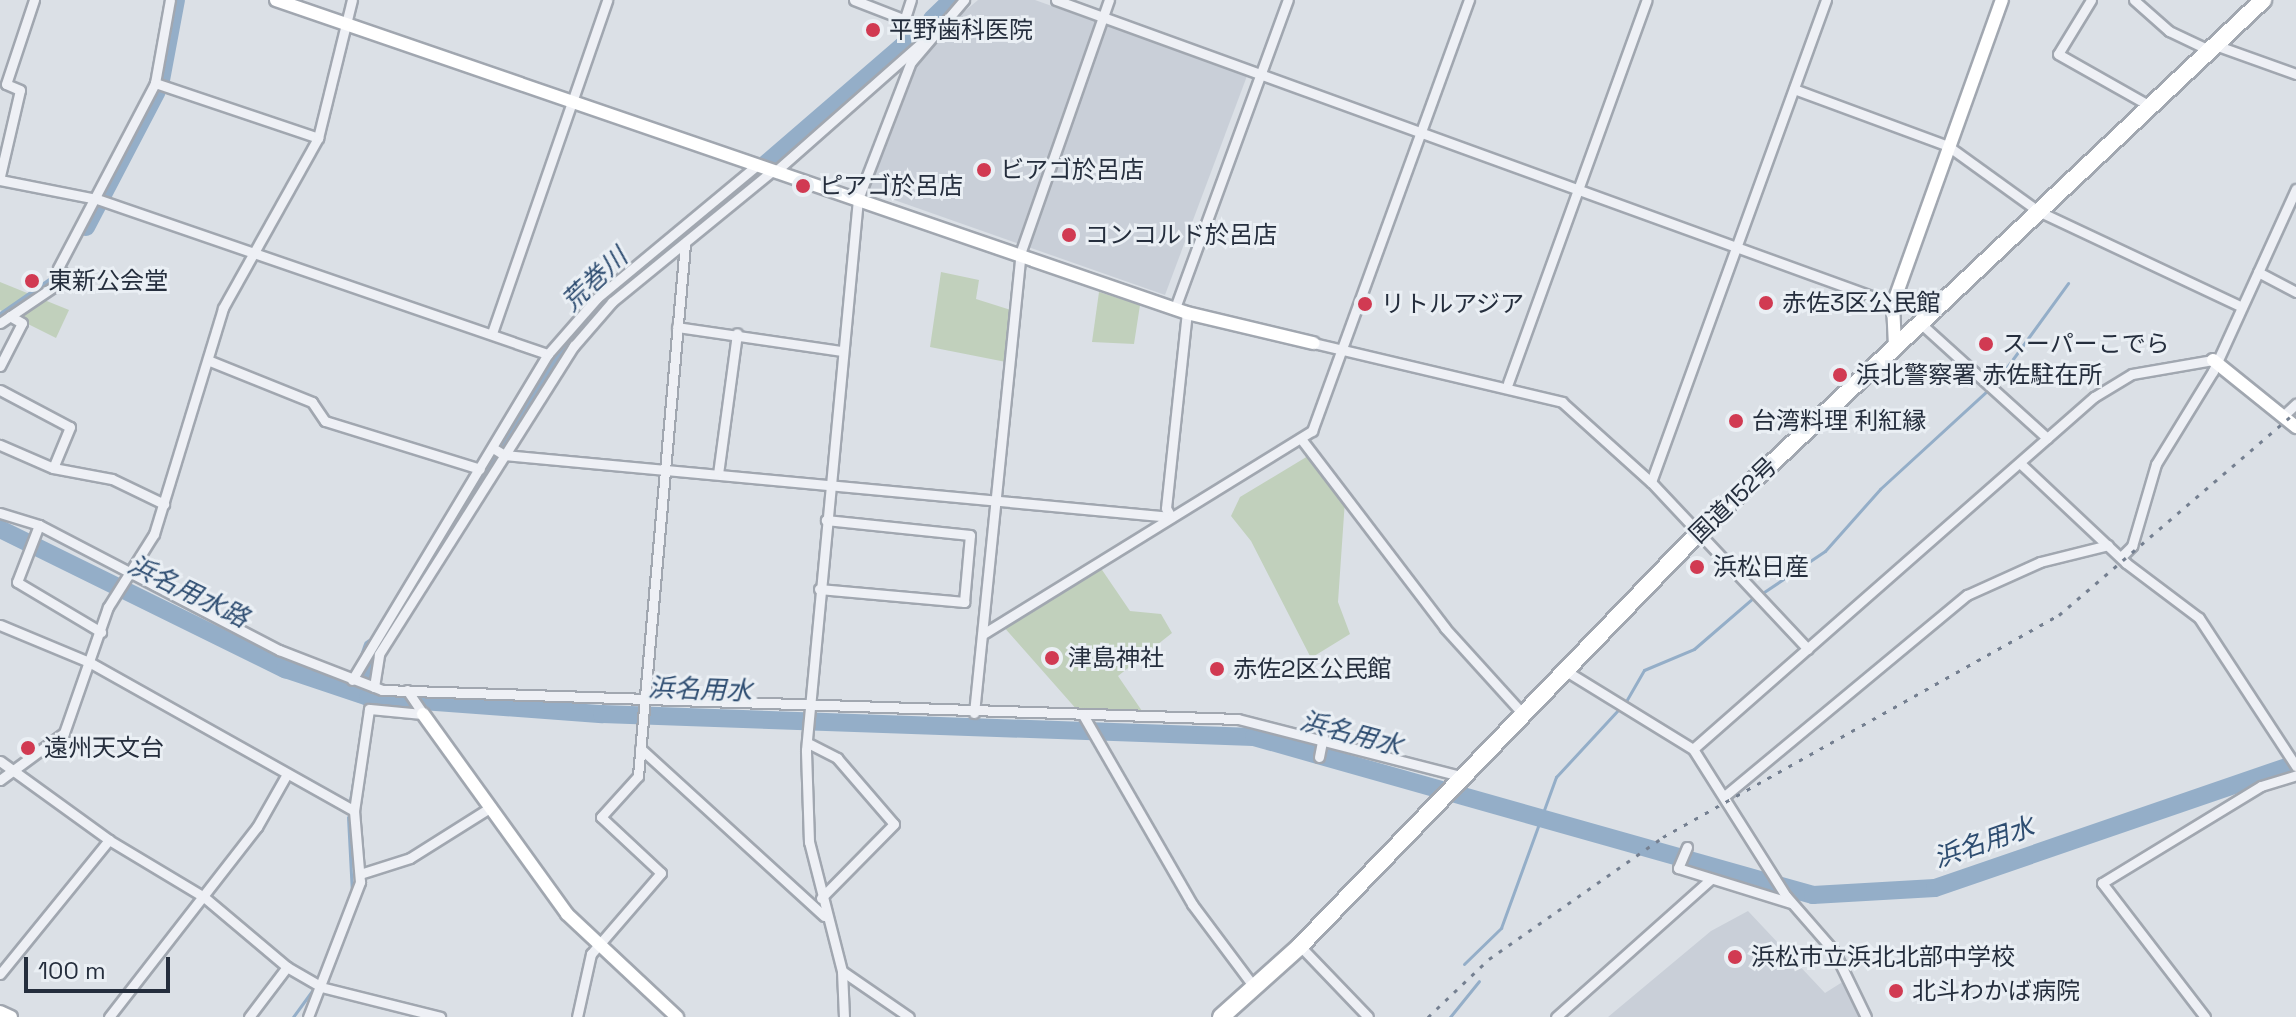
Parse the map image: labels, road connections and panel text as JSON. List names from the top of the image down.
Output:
{
  "streets": {
    "highway": ["国道152号"]
  },
  "water": ["荒巻川", "浜名用水路", "浜名用水"],
  "places": [
    "平野歯科医院",
    "ビアゴ於呂店",
    "ピアゴ於呂店",
    "コンコルド於呂店",
    "東新公会堂",
    "赤佐3区公民館",
    "リトルアジア",
    "スーパーこでら",
    "浜北警察署 赤佐駐在所",
    "台湾料理 利紅縁",
    "浜松日産",
    "津島神社",
    "赤佐2区公民館",
    "遠州天文台",
    "浜松市立浜北北部中学校",
    "北斗わかば病院"
  ],
  "scale_bar": "100 m"
}
